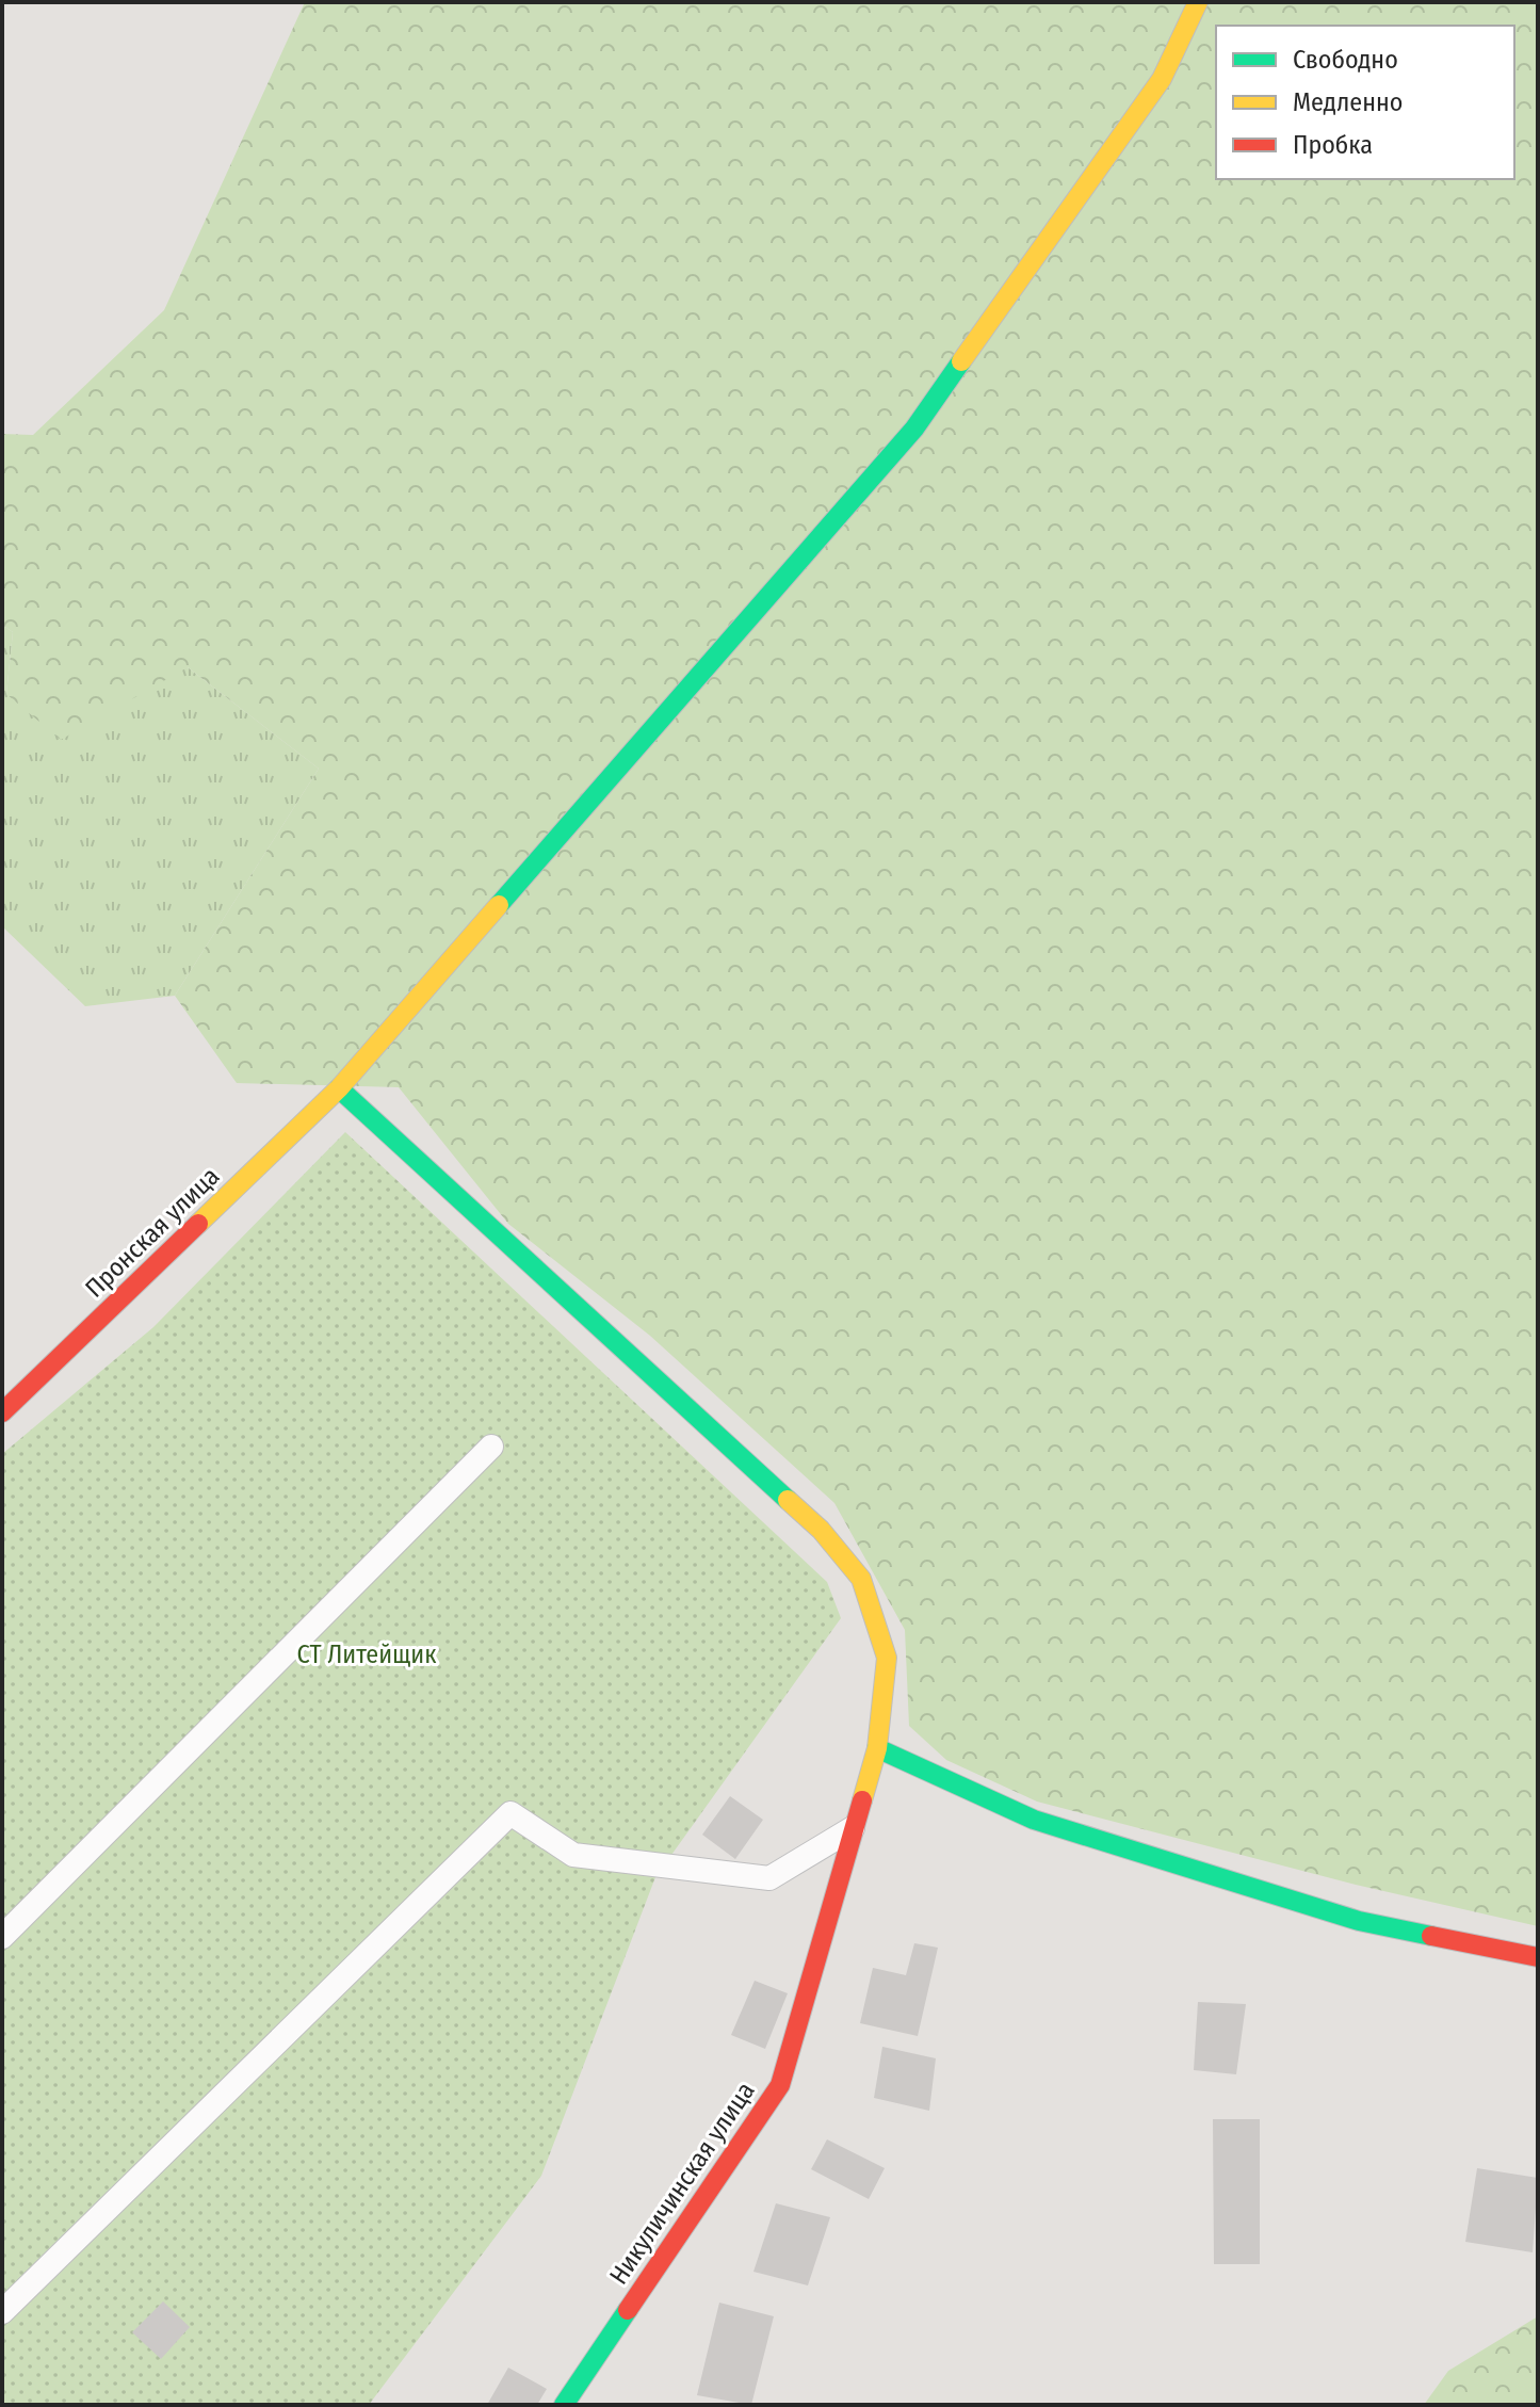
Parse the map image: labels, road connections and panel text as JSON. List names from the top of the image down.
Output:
{
  "streets": {
    "street": ["Пронская улица", "Никуличинская улица"]
  },
  "crossings": [
    ["Пронская улица", "Никуличинская улица"]
  ],
  "parks": ["СТ Литейщик"],
  "legend": ["Свободно", "Медленно", "Пробка"]
}
